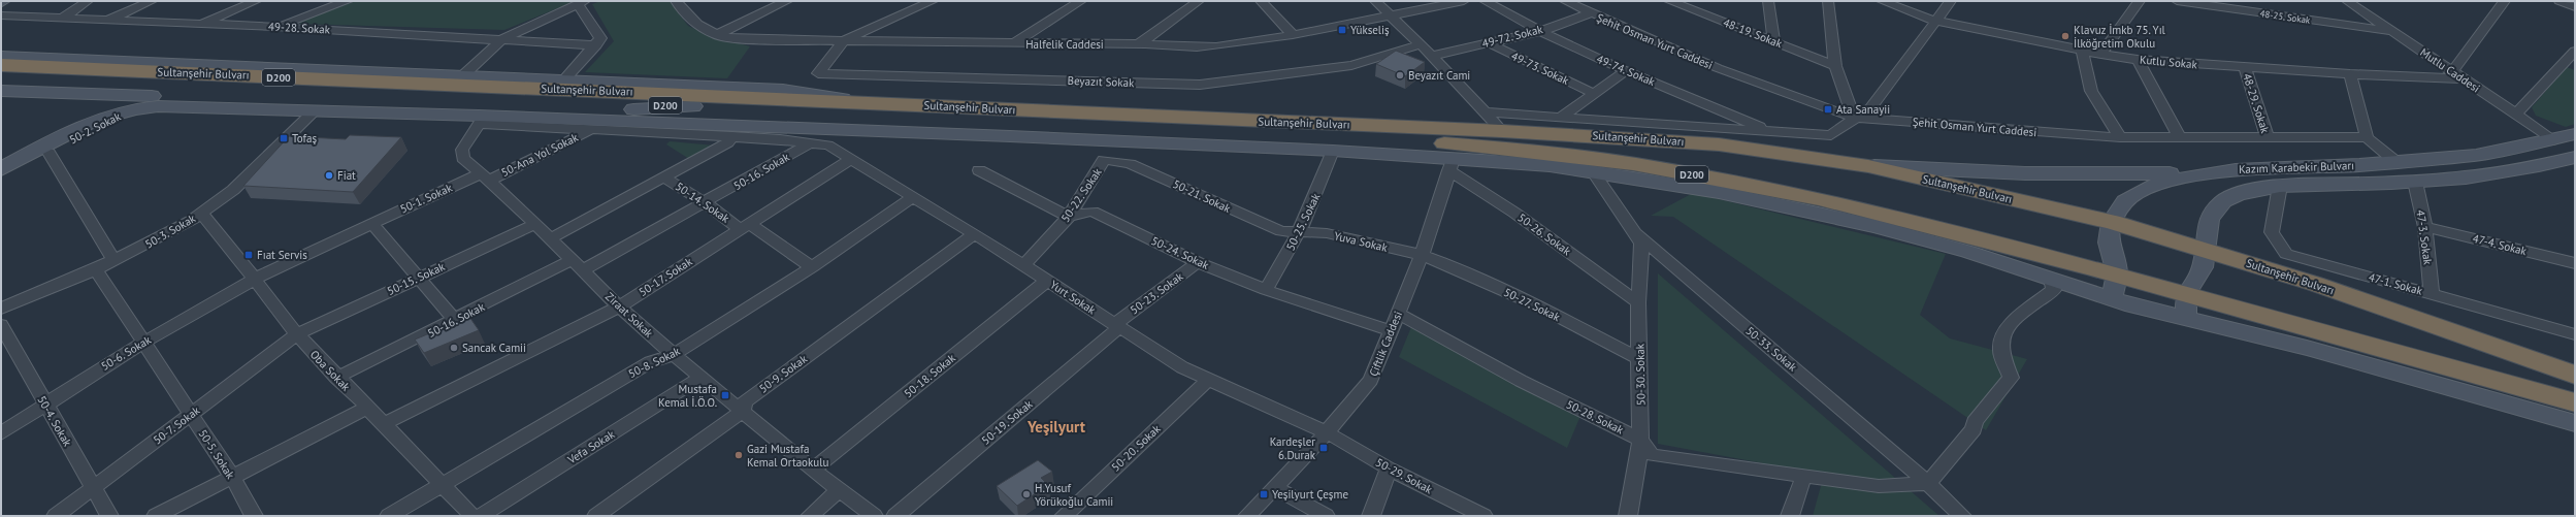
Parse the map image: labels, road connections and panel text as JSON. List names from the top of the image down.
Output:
{
  "streets": {
    "highway": ["Sultanşehir Bulvarı", "D200"],
    "main road": ["50-2. Sokak", "Kazım Karabekir Bulvarı"],
    "street": [
      "48-25. Sokak",
      "49-28. Sokak",
      "48-19. Sokak",
      "49-72. Sokak",
      "Şehit Osman Yurt Caddesi",
      "Halfelik Caddesi",
      "Kutlu Sokak",
      "49-73. Sokak",
      "49-74. Sokak",
      "Mutlu Caddesi",
      "Beyazıt Sokak",
      "48-29. Sokak",
      "50-Ana Yol Sokak",
      "50-16. Sokak",
      "50-22. Sokak",
      "50-21. Sokak",
      "50-1. Sokak",
      "50-14. Sokak",
      "50-25. Sokak",
      "50-3. Sokak",
      "50-26. Sokak",
      "47-3. Sokak",
      "Yuva Sokak",
      "47-4. Sokak",
      "50-24. Sokak",
      "50-17. Sokak",
      "50-15. Sokak",
      "47-1. Sokak",
      "50-23. Sokak",
      "Yurt Sokak",
      "50-27. Sokak",
      "Ziraat Sokak",
      "Çiftlik Caddesi",
      "50-33. Sokak",
      "50-6. Sokak",
      "50-8. Sokak",
      "Oba Sokak",
      "50-9. Sokak",
      "50-30. Sokak",
      "50-18. Sokak",
      "50-28. Sokak",
      "50-4. Sokak",
      "50-19. Sokak",
      "50-7. Sokak",
      "Vefa Sokak",
      "50-20. Sokak",
      "50-5. Sokak",
      "50-29. Sokak"
    ]
  },
  "crossings": [
    ["48-25. Sokak", "Mutlu Caddesi"],
    ["49-72. Sokak", "Şehit Osman Yurt Caddesi"],
    ["49-72. Sokak", "49-73. Sokak"],
    ["49-72. Sokak", "49-74. Sokak"],
    ["Şehit Osman Yurt Caddesi", "48-29. Sokak"],
    ["Halfelik Caddesi", "Beyazıt Sokak"],
    ["Kutlu Sokak", "Mutlu Caddesi"],
    ["Kutlu Sokak", "48-29. Sokak"],
    ["Mutlu Caddesi", "Kazım Karabekir Bulvarı"],
    ["Sultanşehir Bulvarı", "Kazım Karabekir Bulvarı"],
    ["50-Ana Yol Sokak", "50-1. Sokak"],
    ["50-Ana Yol Sokak", "Ziraat Sokak"],
    ["Kazım Karabekir Bulvarı", "47-3. Sokak"],
    ["Kazım Karabekir Bulvarı", "47-1. Sokak"],
    ["50-16. Sokak", "50-14. Sokak"],
    ["50-16. Sokak", "Yurt Sokak"],
    ["50-16. Sokak", "Ziraat Sokak"],
    ["50-16. Sokak", "Oba Sokak"],
    ["50-22. Sokak", "50-21. Sokak"],
    ["50-22. Sokak", "50-24. Sokak"],
    ["50-22. Sokak", "Yurt Sokak"],
    ["50-21. Sokak", "50-25. Sokak"],
    ["50-21. Sokak", "Yuva Sokak"],
    ["50-1. Sokak", "Ziraat Sokak"],
    ["50-1. Sokak", "50-6. Sokak"],
    ["50-1. Sokak", "Oba Sokak"],
    ["50-14. Sokak", "50-17. Sokak"],
    ["50-14. Sokak", "50-8. Sokak"],
    ["50-25. Sokak", "Yuva Sokak"],
    ["50-25. Sokak", "50-24. Sokak"],
    ["50-3. Sokak", "Oba Sokak"],
    ["50-3. Sokak", "50-5. Sokak"],
    ["50-26. Sokak", "Çiftlik Caddesi"],
    ["50-26. Sokak", "50-30. Sokak"],
    ["47-3. Sokak", "47-4. Sokak"],
    ["47-3. Sokak", "47-1. Sokak"],
    ["Yuva Sokak", "50-27. Sokak"],
    ["Yuva Sokak", "Çiftlik Caddesi"],
    ["50-24. Sokak", "50-23. Sokak"],
    ["50-24. Sokak", "Çiftlik Caddesi"],
    ["50-17. Sokak", "Yurt Sokak"],
    ["50-17. Sokak", "Ziraat Sokak"],
    ["50-17. Sokak", "Oba Sokak"],
    ["50-15. Sokak", "Ziraat Sokak"],
    ["50-15. Sokak", "Oba Sokak"],
    ["50-15. Sokak", "50-7. Sokak"],
    ["50-23. Sokak", "Yurt Sokak"],
    ["50-23. Sokak", "50-19. Sokak"],
    ["Yurt Sokak", "Çiftlik Caddesi"],
    ["Yurt Sokak", "50-8. Sokak"],
    ["Yurt Sokak", "50-9. Sokak"],
    ["Yurt Sokak", "50-18. Sokak"],
    ["Yurt Sokak", "50-19. Sokak"],
    ["Yurt Sokak", "50-20. Sokak"],
    ["Yurt Sokak", "50-29. Sokak"],
    ["50-27. Sokak", "Çiftlik Caddesi"],
    ["50-27. Sokak", "50-30. Sokak"],
    ["Ziraat Sokak", "50-8. Sokak"],
    ["Ziraat Sokak", "50-9. Sokak"],
    ["Ziraat Sokak", "50-18. Sokak"],
    ["Ziraat Sokak", "Vefa Sokak"],
    ["Çiftlik Caddesi", "50-28. Sokak"],
    ["Çiftlik Caddesi", "50-29. Sokak"],
    ["50-33. Sokak", "50-30. Sokak"],
    ["50-33. Sokak", "50-28. Sokak"],
    ["50-6. Sokak", "Oba Sokak"],
    ["50-6. Sokak", "50-4. Sokak"],
    ["50-6. Sokak", "50-5. Sokak"],
    ["50-8. Sokak", "Oba Sokak"],
    ["Oba Sokak", "50-7. Sokak"],
    ["50-30. Sokak", "50-28. Sokak"],
    ["50-4. Sokak", "50-7. Sokak"],
    ["50-7. Sokak", "50-5. Sokak"]
  ],
  "districts": ["Yeşilyurt"],
  "places": {
    "transit": [
      "Yükseliş",
      "Ata Sanayii",
      "Tofaş",
      "Fıat Servis",
      "Mustafa Kemal İ.Ö.O.",
      "Kardeşler 6.Durak",
      "Yeşilyurt Çeşme"
    ],
    "other": [
      "Klavuz İmkb 75. Yıl İlköğretim Okulu",
      "Beyazıt Cami",
      "Fiat",
      "Sancak Camii",
      "Gazi Mustafa Kemal Ortaokulu",
      "H.Yusuf Yörükoğlu Camii"
    ]
  }
}
